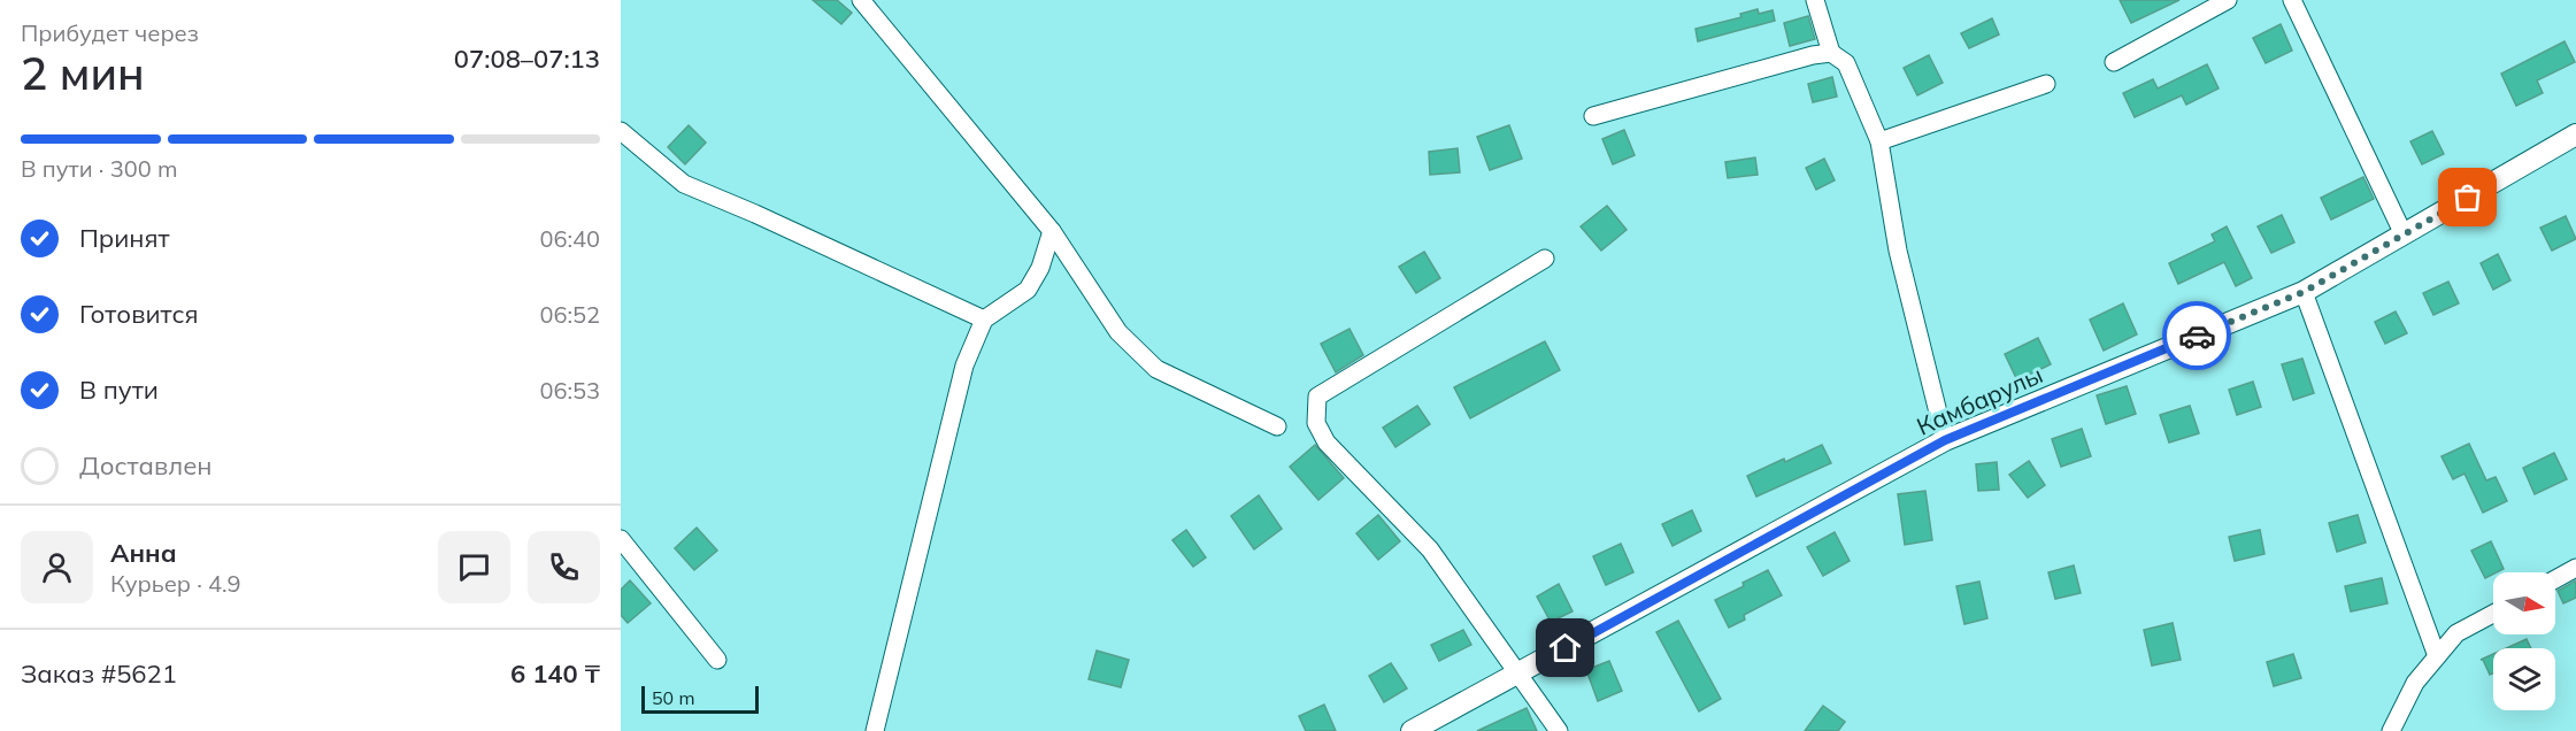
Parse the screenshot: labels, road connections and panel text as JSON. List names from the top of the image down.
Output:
{
  "streets": {
    "street": ["Камбарулы"]
  },
  "scale_bar": "50 m",
  "north": "right",
  "page": {
    "heading": ["2 мин", "Прибудет через", "07:08–07:13"],
    "panel": [
      "Анна",
      "Курьер · 4.9",
      "Заказ #5621",
      "6 140 ₸"
    ],
    "bar": "В пути · 300 m",
    "list": [
      ["Принят", "06:40"],
      ["Готовится", "06:52"],
      ["В пути", "06:53"],
      "Доставлен"
    ],
    "scale": "50 m"
  }
}
